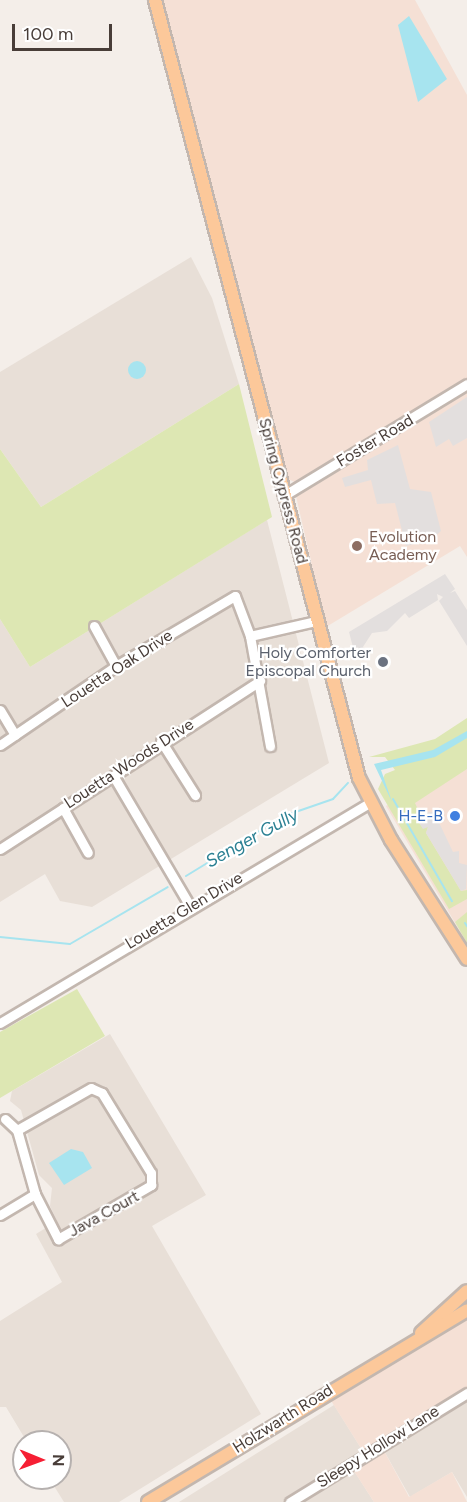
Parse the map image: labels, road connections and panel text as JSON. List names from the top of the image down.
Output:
{
  "streets": {
    "main road": ["Spring Cypress Road", "Holzwarth Road"],
    "street": [
      "Foster Road",
      "Louetta Oak Drive",
      "Louetta Woods Drive",
      "Louetta Glen Drive",
      "Java Court",
      "Sleepy Hollow Lane"
    ]
  },
  "crossings": [
    ["Foster Road", "Spring Cypress Road"],
    ["Spring Cypress Road", "Louetta Glen Drive"]
  ],
  "water": ["Senger Gully"],
  "places": ["Evolution Academy", "Holy Comforter Episcopal Church", "H-E-B"],
  "scale_bar": "100 m",
  "north": "right"
}
